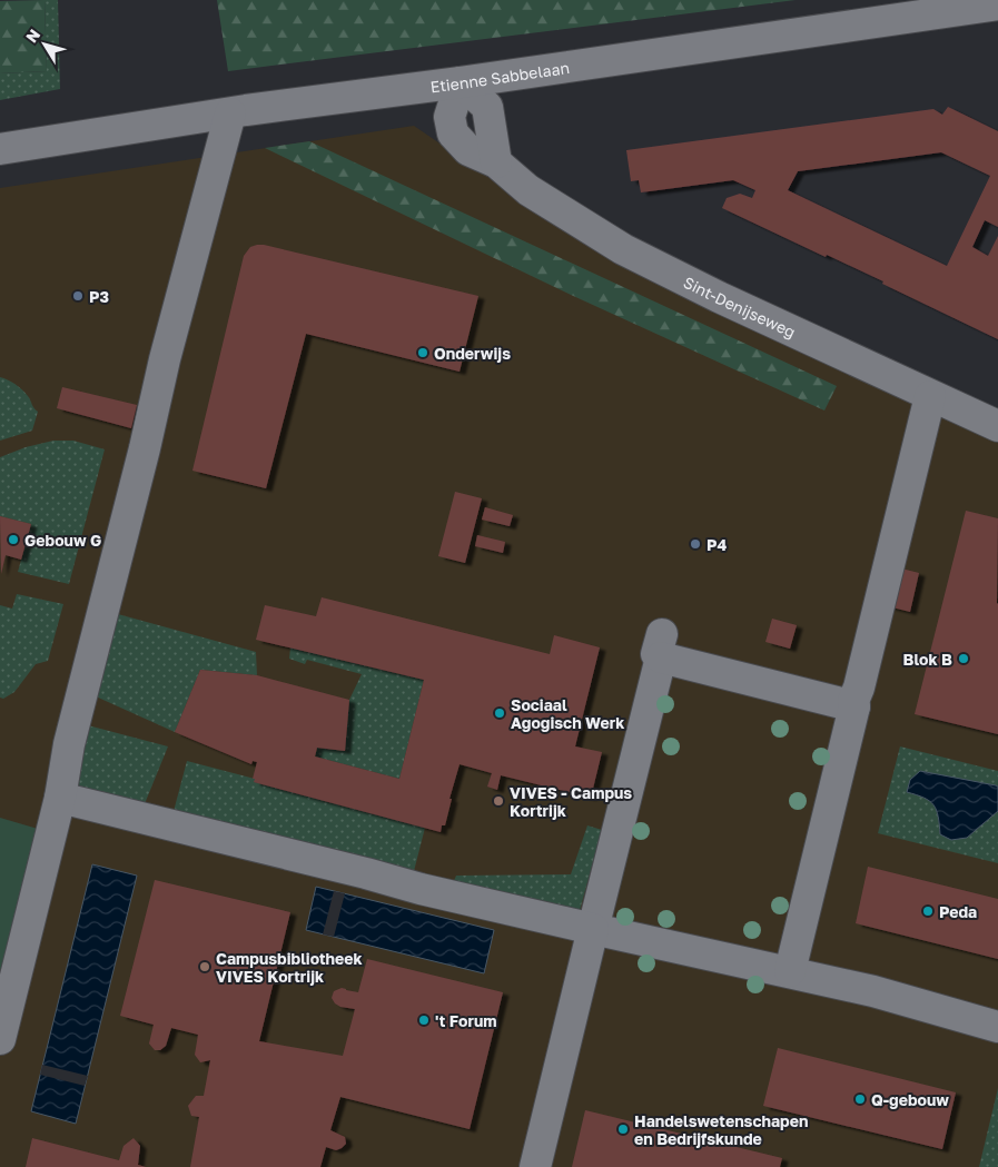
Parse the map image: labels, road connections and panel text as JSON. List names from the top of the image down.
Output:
{
  "streets": {
    "street": ["Etienne Sabbelaan", "Sint-Denijseweg"]
  },
  "crossings": [
    ["Etienne Sabbelaan", "Sint-Denijseweg"]
  ],
  "places": [
    "P3",
    "Onderwijs",
    "Gebouw G",
    "P4",
    "Blok B",
    "Sociaal Agogisch Werk",
    "VIVES - Campus Kortrijk",
    "Peda",
    "Campusbibliotheek VIVES Kortrijk",
    "'t Forum",
    "Q-gebouw",
    "Handelswetenschapen en Bedrijfskunde"
  ],
  "north": "top left"
}
